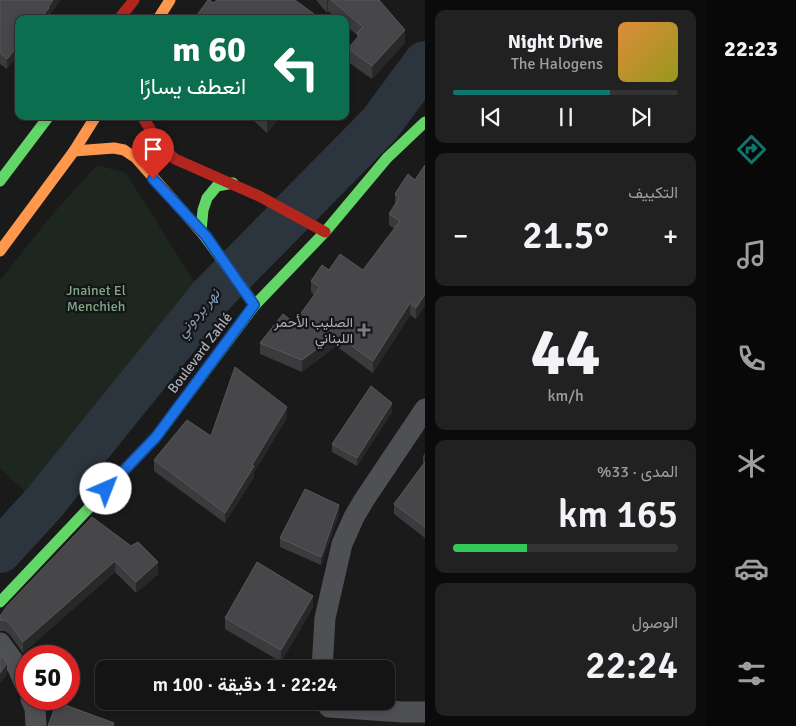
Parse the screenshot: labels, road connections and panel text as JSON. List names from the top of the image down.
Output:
{
  "streets": {
    "main road": ["Boulevard Zahlé"]
  },
  "water": ["نهر بردوني"],
  "parks": ["Jnainet El Menchieh"],
  "places": {
    "health": ["الصليب الأحمر اللبناني"]
  },
  "page": {
    "tabs": "22:23",
    "turn": ["60 m", "انعطف يسارًا"],
    "song": ["Night Drive", "The Halogens"],
    "tile": [
      "التكييف",
      ["44", "km/h"],
      ["المدى · 33%", "165 km"],
      ["الوصول", "22:24"]
    ],
    "heat": ["−", "21.5°", "+"],
    "limit": "50",
    "trip": "22:24 · 1 دقيقة · 100 m"
  }
}
